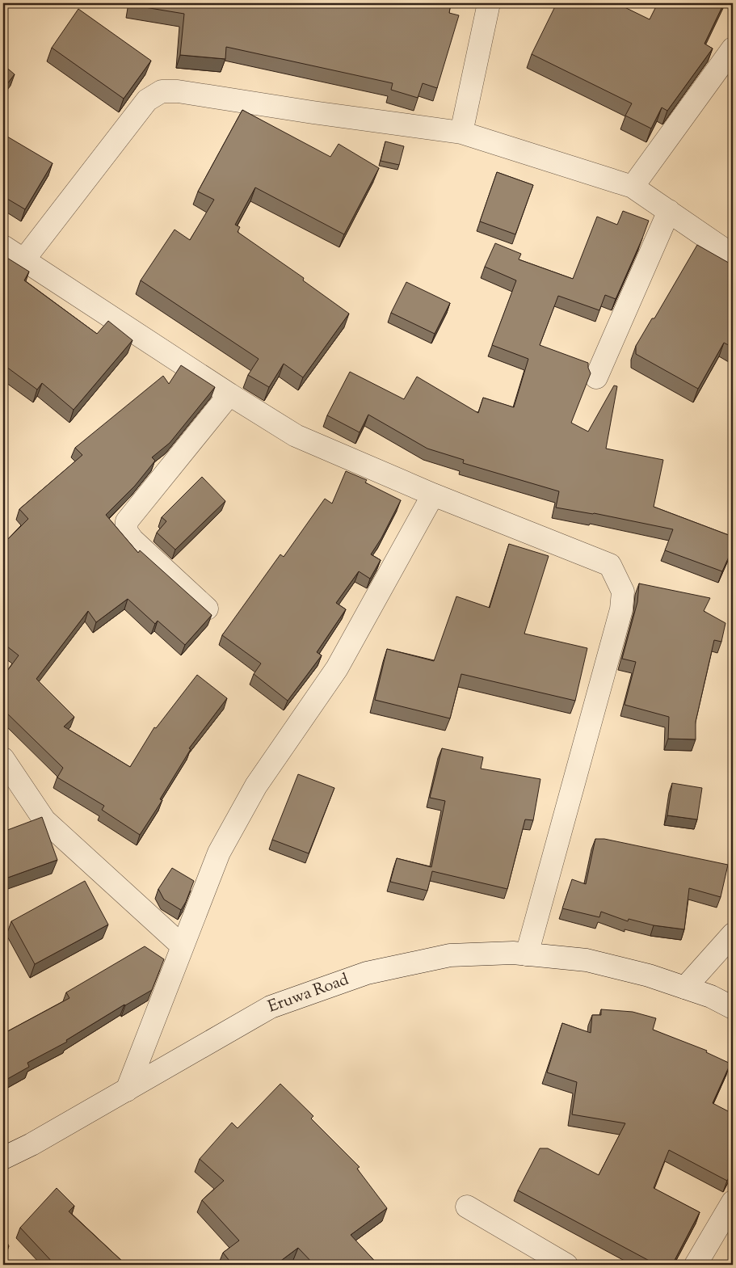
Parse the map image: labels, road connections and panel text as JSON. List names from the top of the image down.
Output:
{
  "streets": {
    "street": ["Eruwa Road"]
  }
}
